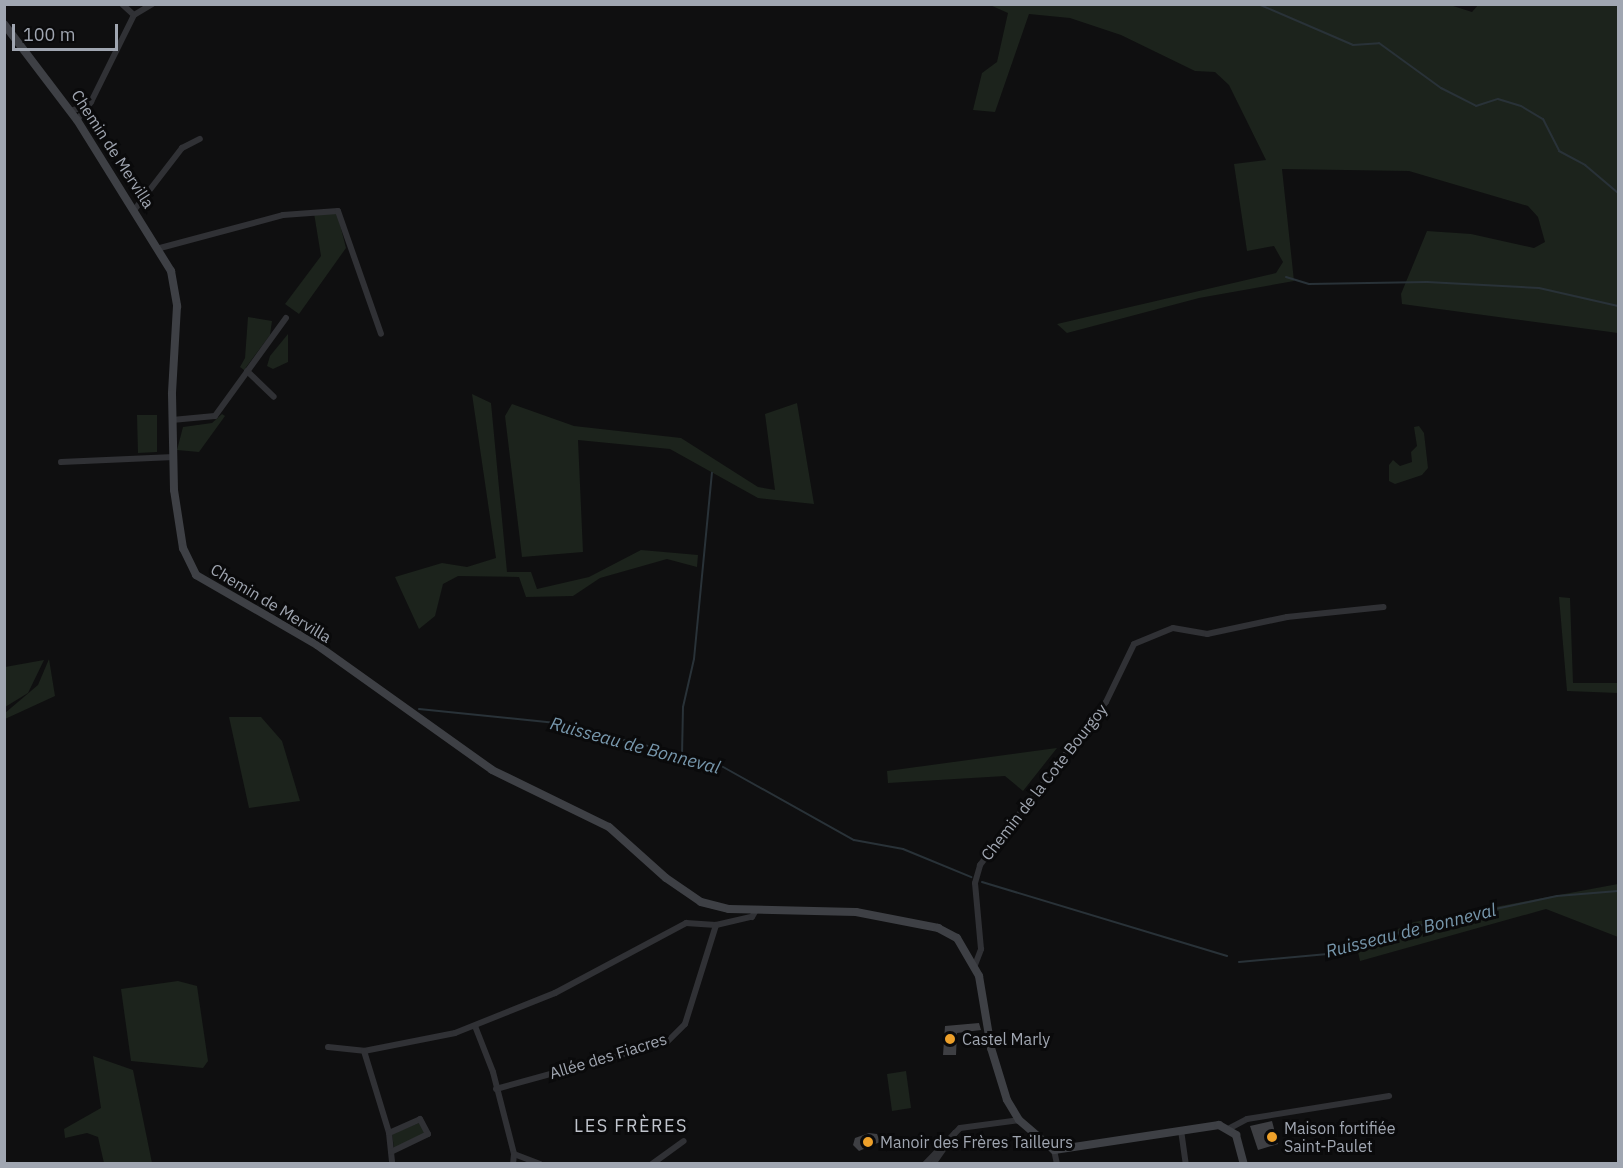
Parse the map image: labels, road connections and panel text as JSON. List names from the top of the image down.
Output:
{
  "streets": {
    "street": ["Chemin de Mervilla", "Chemin de la Cote Bourgoy", "Allée des Fiacres"]
  },
  "districts": ["LES FRÈRES"],
  "water": ["Ruisseau de Bonneval"],
  "places": ["Castel Marly", "Maison fortifiée Saint-Paulet", "Manoir des Frères Tailleurs"],
  "scale_bar": "100 m"
}
